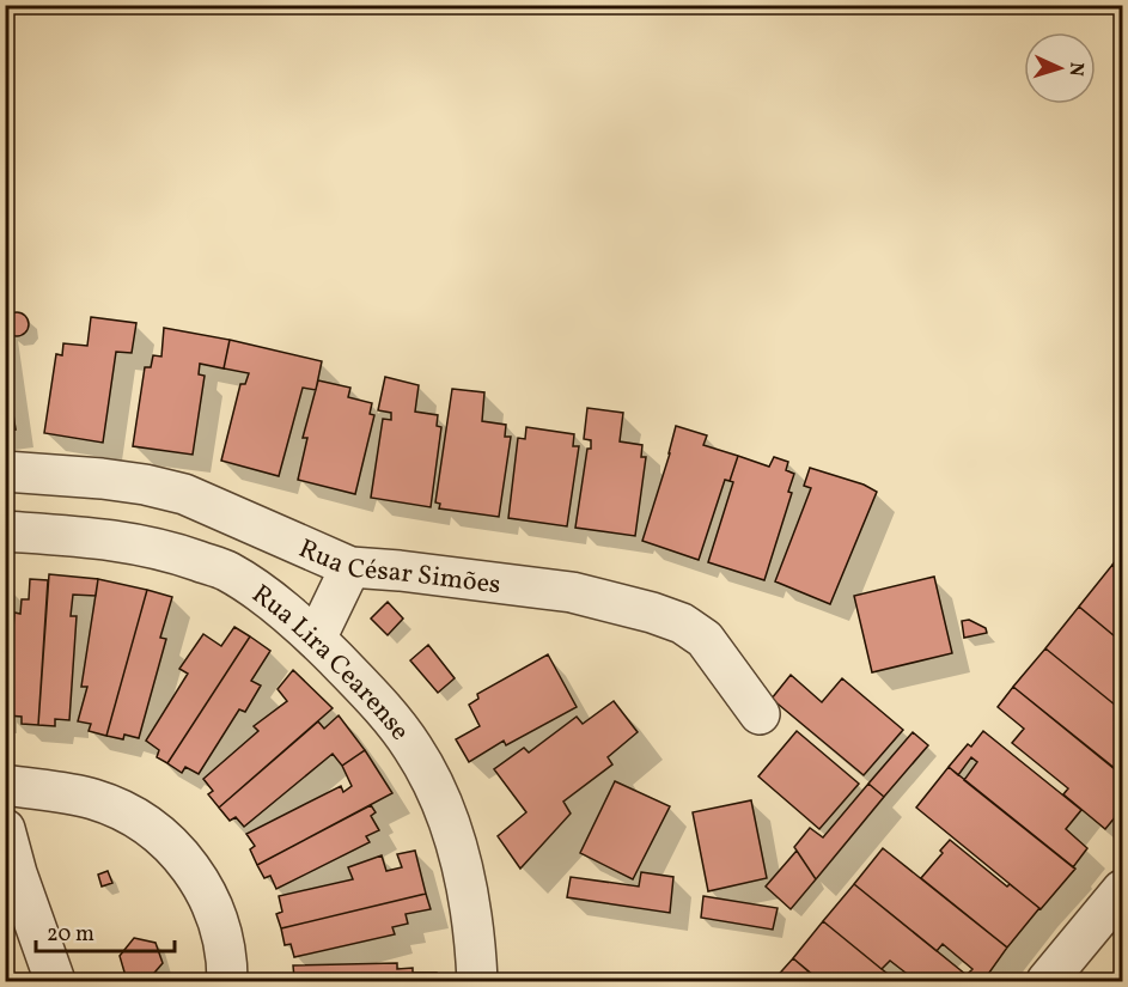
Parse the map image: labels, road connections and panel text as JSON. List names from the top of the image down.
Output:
{
  "streets": {
    "street": ["Rua César Simões", "Rua Lira Cearense"]
  },
  "scale_bar": "20 m",
  "north": "right"
}
